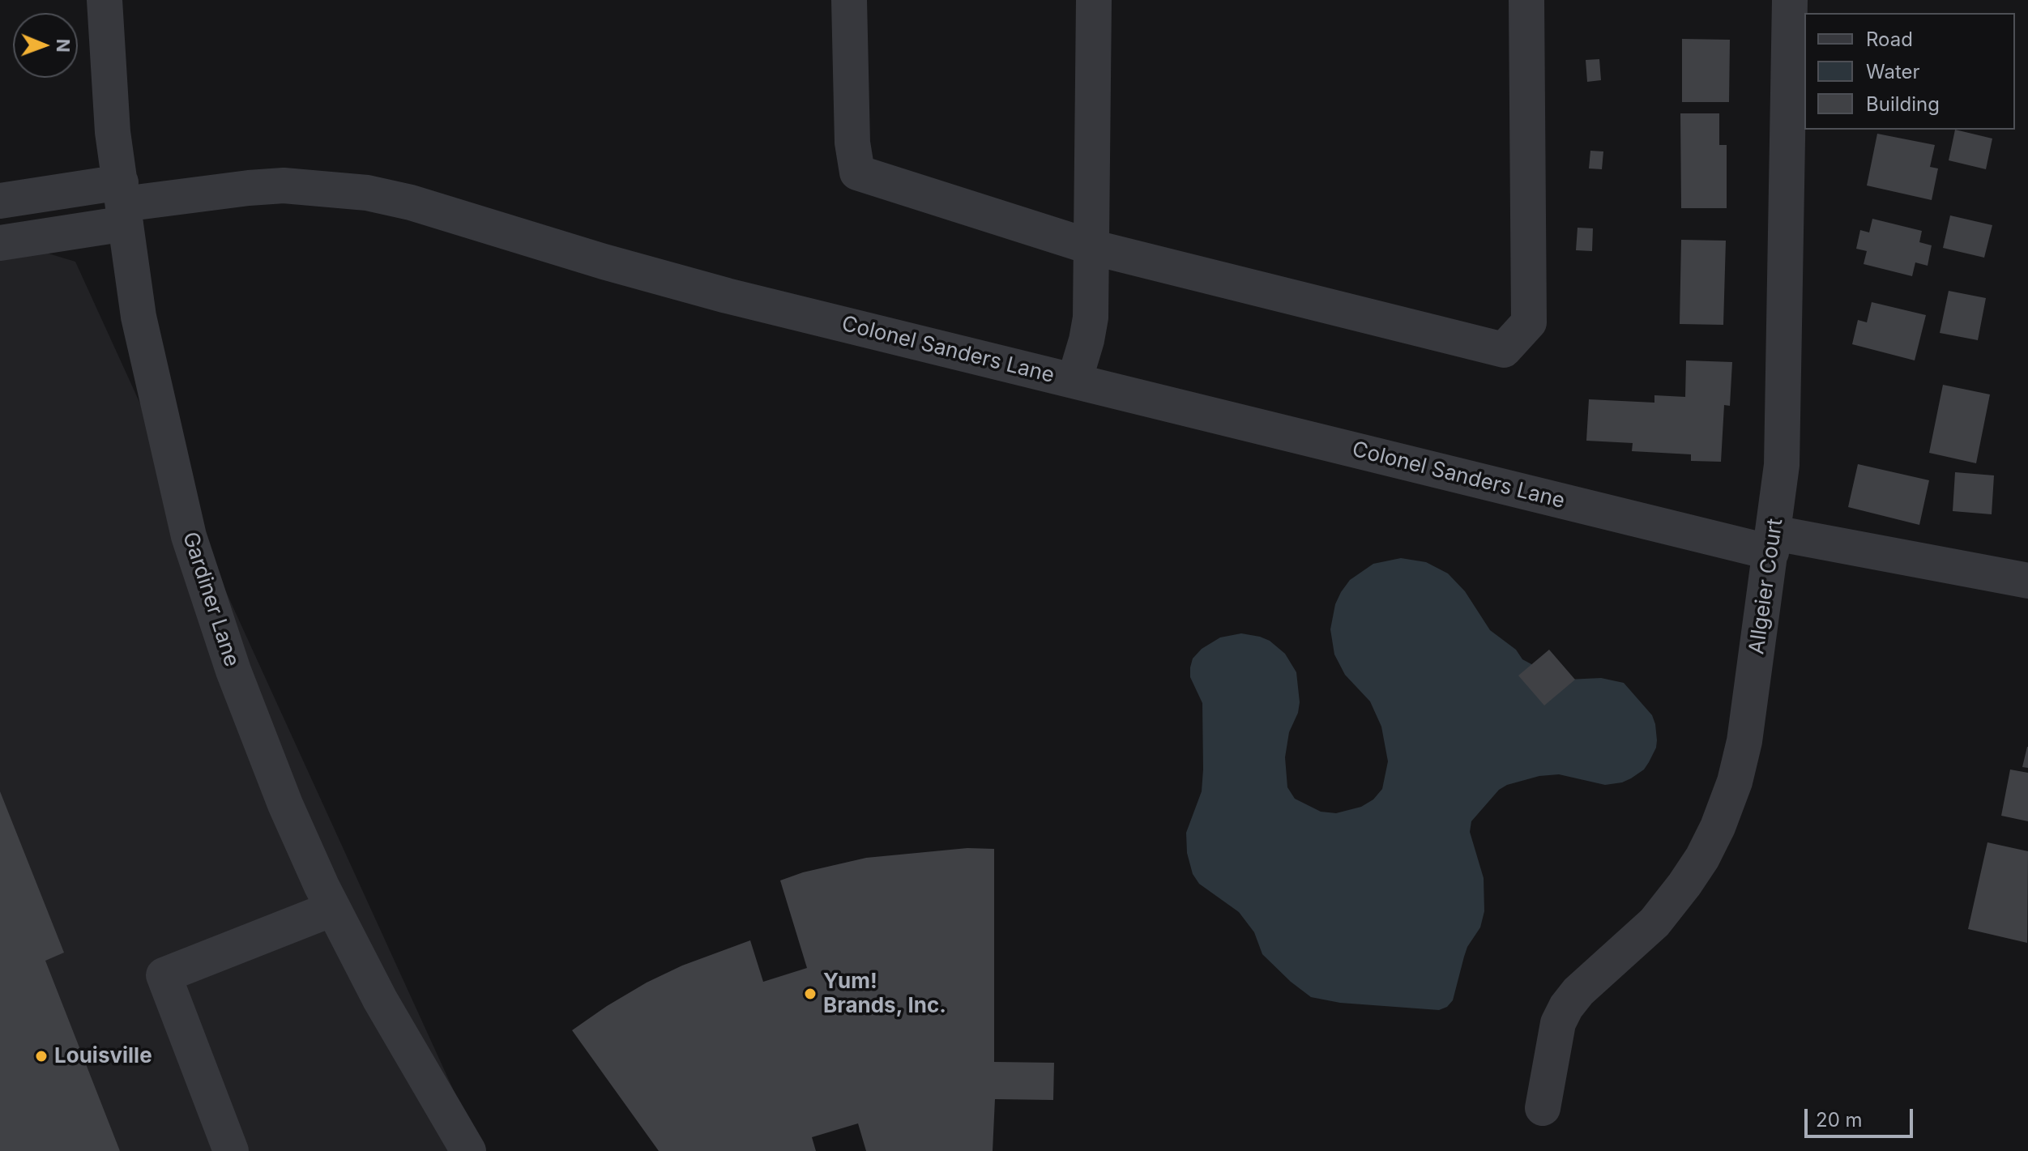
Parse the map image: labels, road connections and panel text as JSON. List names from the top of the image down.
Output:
{
  "streets": {
    "street": ["Colonel Sanders Lane", "Allgeier Court", "Gardiner Lane"]
  },
  "crossings": [
    ["Colonel Sanders Lane", "Allgeier Court"],
    ["Colonel Sanders Lane", "Gardiner Lane"]
  ],
  "places": ["Yum! Brands, Inc.", "Louisville"],
  "legend": ["Road", "Water", "Building"],
  "scale_bar": "20 m",
  "north": "right"
}
